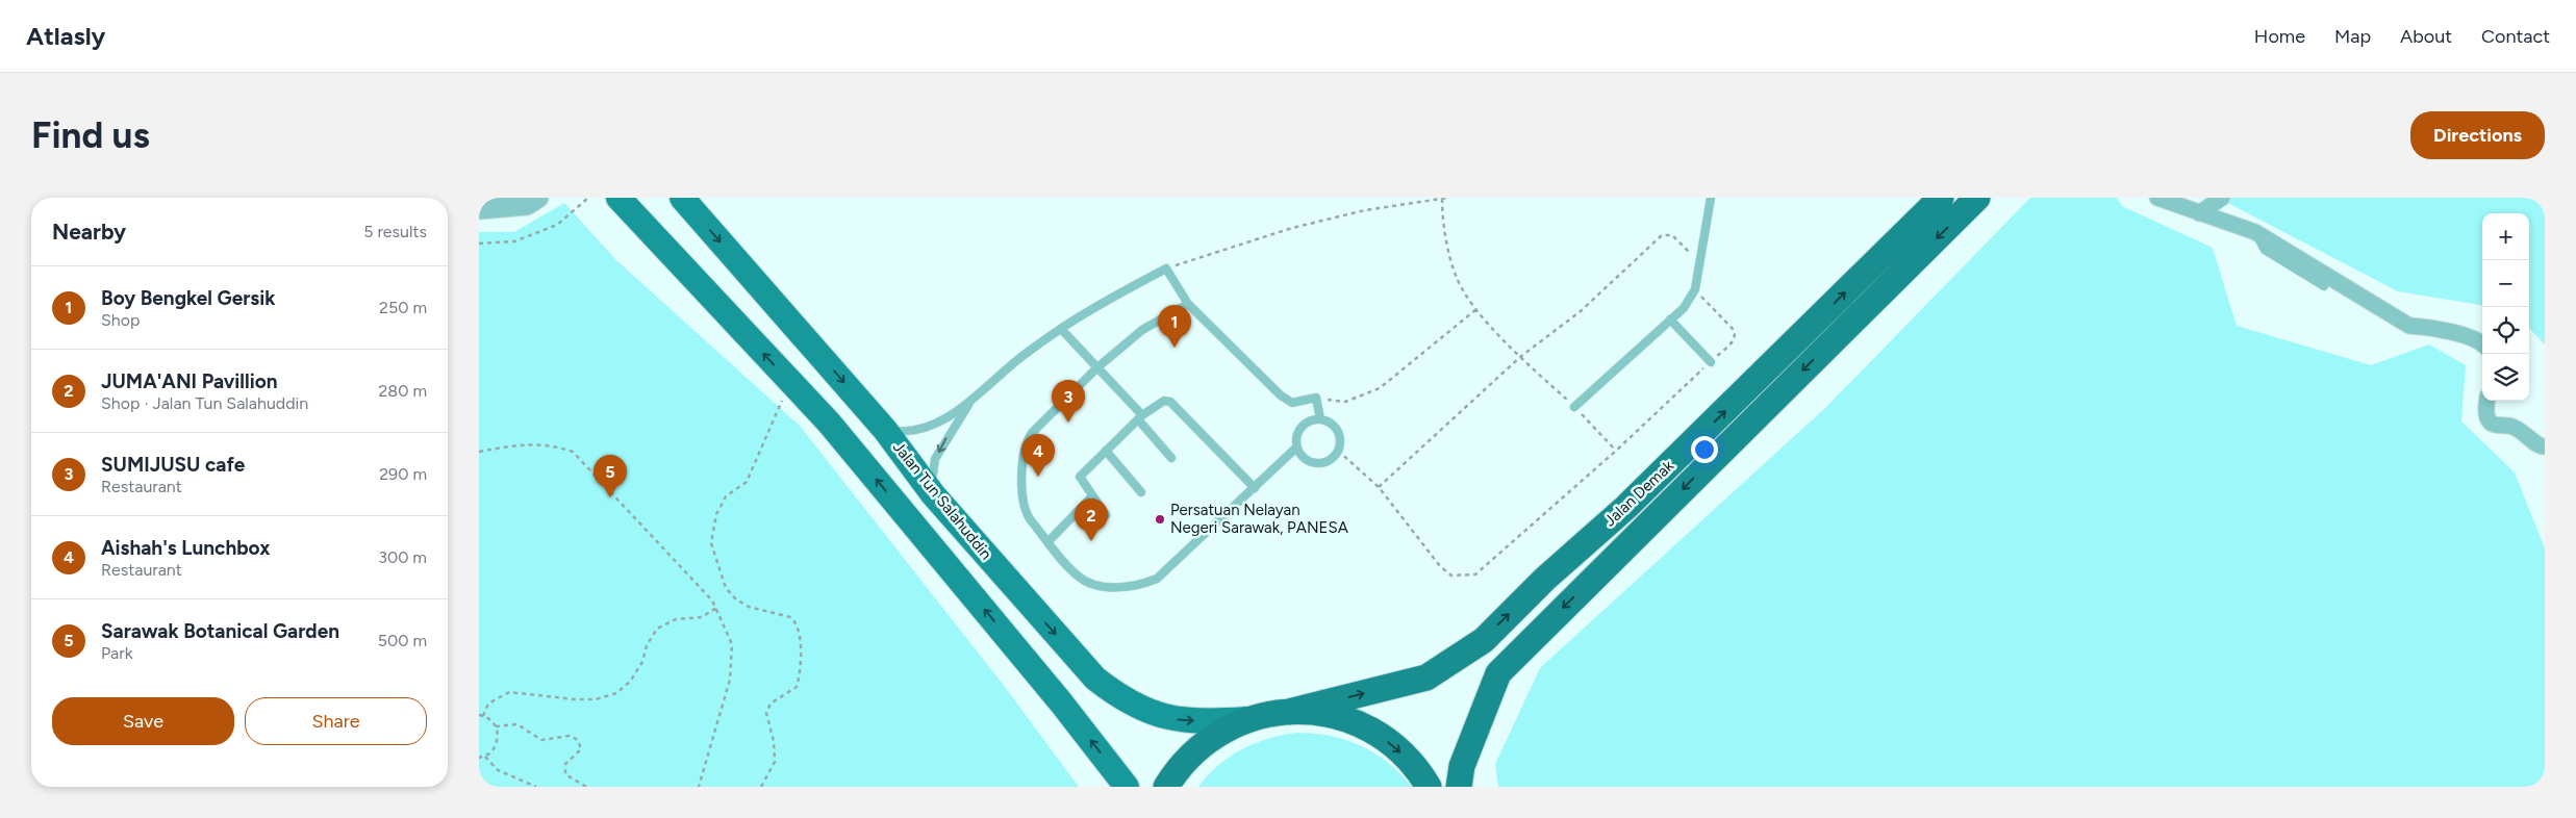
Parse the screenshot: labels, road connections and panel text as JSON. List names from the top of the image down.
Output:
{
  "streets": {
    "highway": ["Jalan Demak"],
    "main road": ["Jalan Tun Salahuddin"]
  },
  "places": ["Persatuan Nelayan Negeri Sarawak, PANESA"],
  "page": {
    "header": "Atlasly",
    "nav": [
      "Home",
      "Map",
      "About",
      "Contact"
    ],
    "buttons": [
      "Directions",
      ["Save", "Share"]
    ],
    "title": "Find us",
    "heading": ["Nearby", "5 results"],
    "map_buttons": ["+", "−"],
    "list": [
      {
        "mark": "1",
        "name": "Boy Bengkel Gersik",
        "note": "Shop",
        "value": "250 m"
      },
      {
        "mark": "2",
        "name": "JUMA'ANI Pavillion",
        "note": "Shop · Jalan Tun Salahuddin",
        "value": "280 m"
      },
      {
        "mark": "3",
        "name": "SUMIJUSU cafe",
        "note": "Restaurant",
        "value": "290 m"
      },
      {
        "mark": "4",
        "name": "Aishah's Lunchbox",
        "note": "Restaurant",
        "value": "300 m"
      },
      {
        "mark": "5",
        "name": "Sarawak Botanical Garden",
        "note": "Park",
        "value": "500 m"
      }
    ],
    "pins": [
      "1",
      "3",
      "4",
      "5",
      "2"
    ]
  }
}
